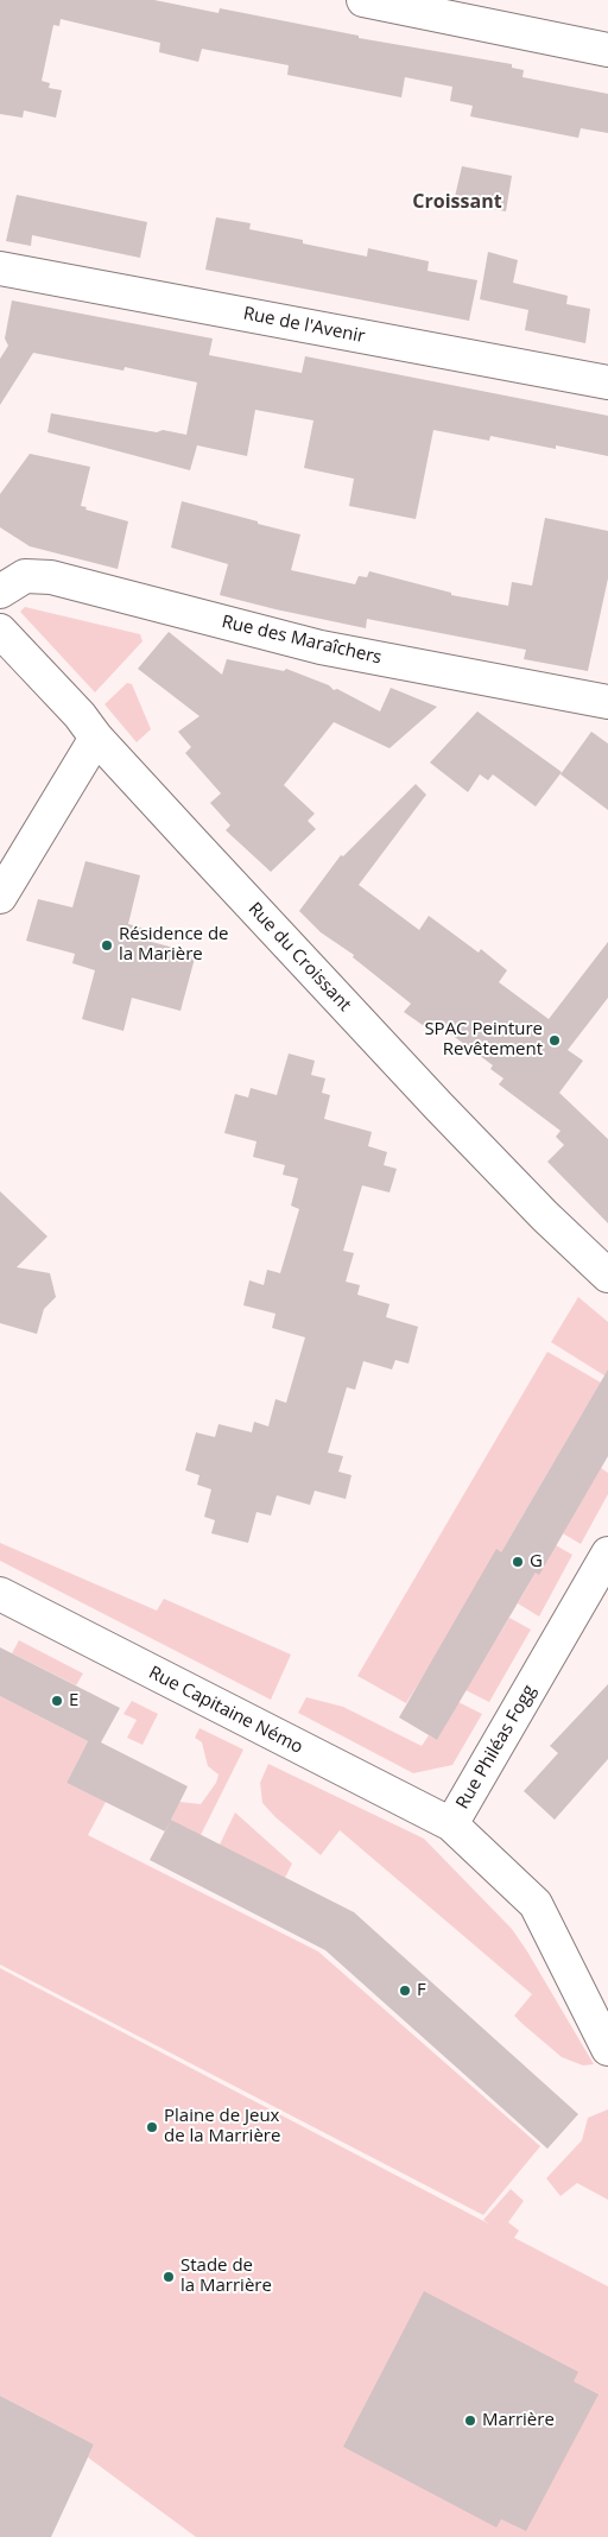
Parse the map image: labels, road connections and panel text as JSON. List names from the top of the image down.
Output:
{
  "streets": {
    "street": [
      "Rue de l'Avenir",
      "Rue des Maraîchers",
      "Rue du Croissant",
      "Rue Capitaine Némo",
      "Rue Philéas Fogg"
    ]
  },
  "crossings": [
    ["Rue Capitaine Némo", "Rue Philéas Fogg"]
  ],
  "districts": ["Croissant"],
  "places": [
    "Résidence de la Marière",
    "SPAC Peinture Revêtement",
    "G",
    "E",
    "F",
    "Plaine de Jeux de la Marrière",
    "Stade de la Marrière",
    "Marrière"
  ]
}
